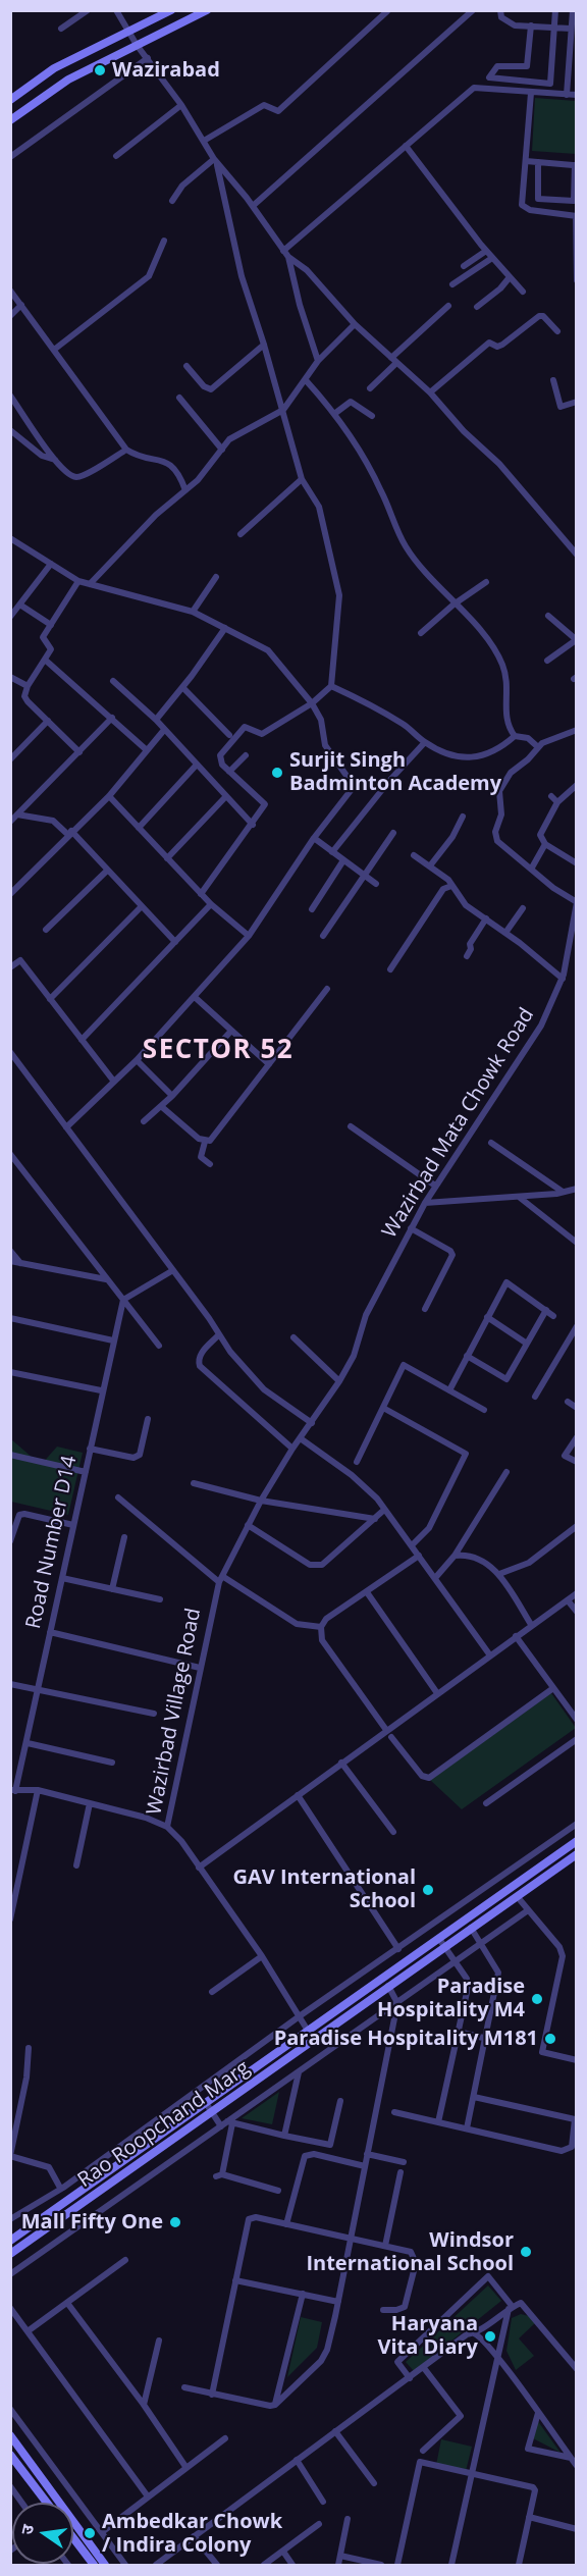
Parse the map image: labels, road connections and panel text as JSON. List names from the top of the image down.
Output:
{
  "streets": {
    "main road": ["Rao Roopchand Marg"],
    "street": ["Wazirbad Mata Chowk Road", "Road Number D14", "Wazirbad Village Road"]
  },
  "crossings": [
    ["Wazirbad Mata Chowk Road", "Wazirbad Village Road"],
    ["Wazirbad Village Road", "Rao Roopchand Marg"]
  ],
  "districts": ["SECTOR 52"],
  "places": [
    "Wazirabad",
    "Surjit Singh Badminton Academy",
    "GAV International School",
    "Paradise Hospitality M4",
    "Paradise Hospitality M181",
    "Mall Fifty One",
    "Windsor International School",
    "Haryana Vita Diary",
    "Ambedkar Chowk / Indira Colony"
  ],
  "north": "left"
}
